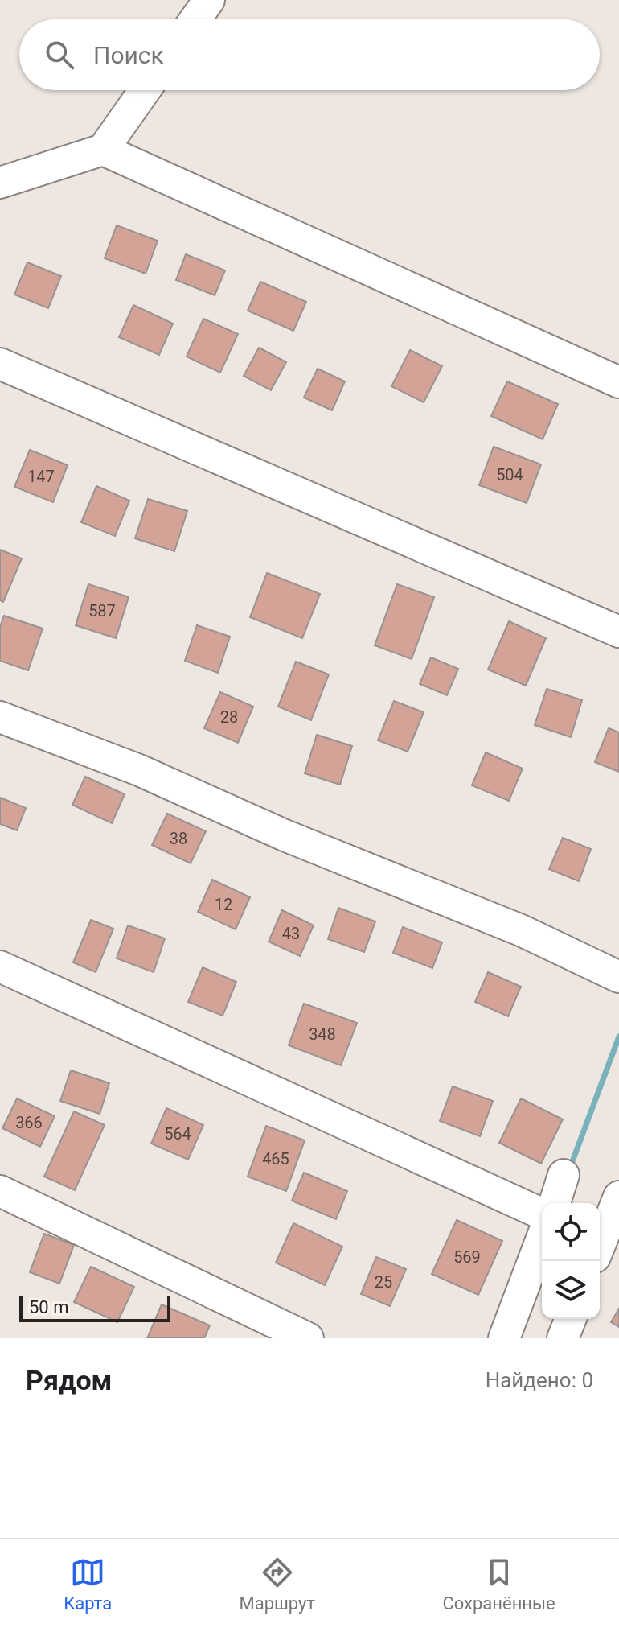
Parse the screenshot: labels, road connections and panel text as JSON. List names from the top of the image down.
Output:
{
  "house_numbers": [
    "504",
    "147",
    "587",
    "28",
    "38",
    "12",
    "43",
    "348",
    "366",
    "564",
    "465",
    "569",
    "25"
  ],
  "scale_bar": "50 m",
  "page": {
    "search": "Поиск",
    "scale": "50 m",
    "heading": ["Рядом", "Найдено: 0"],
    "nav": ["Карта", "Маршрут", "Сохранённые"]
  }
}
